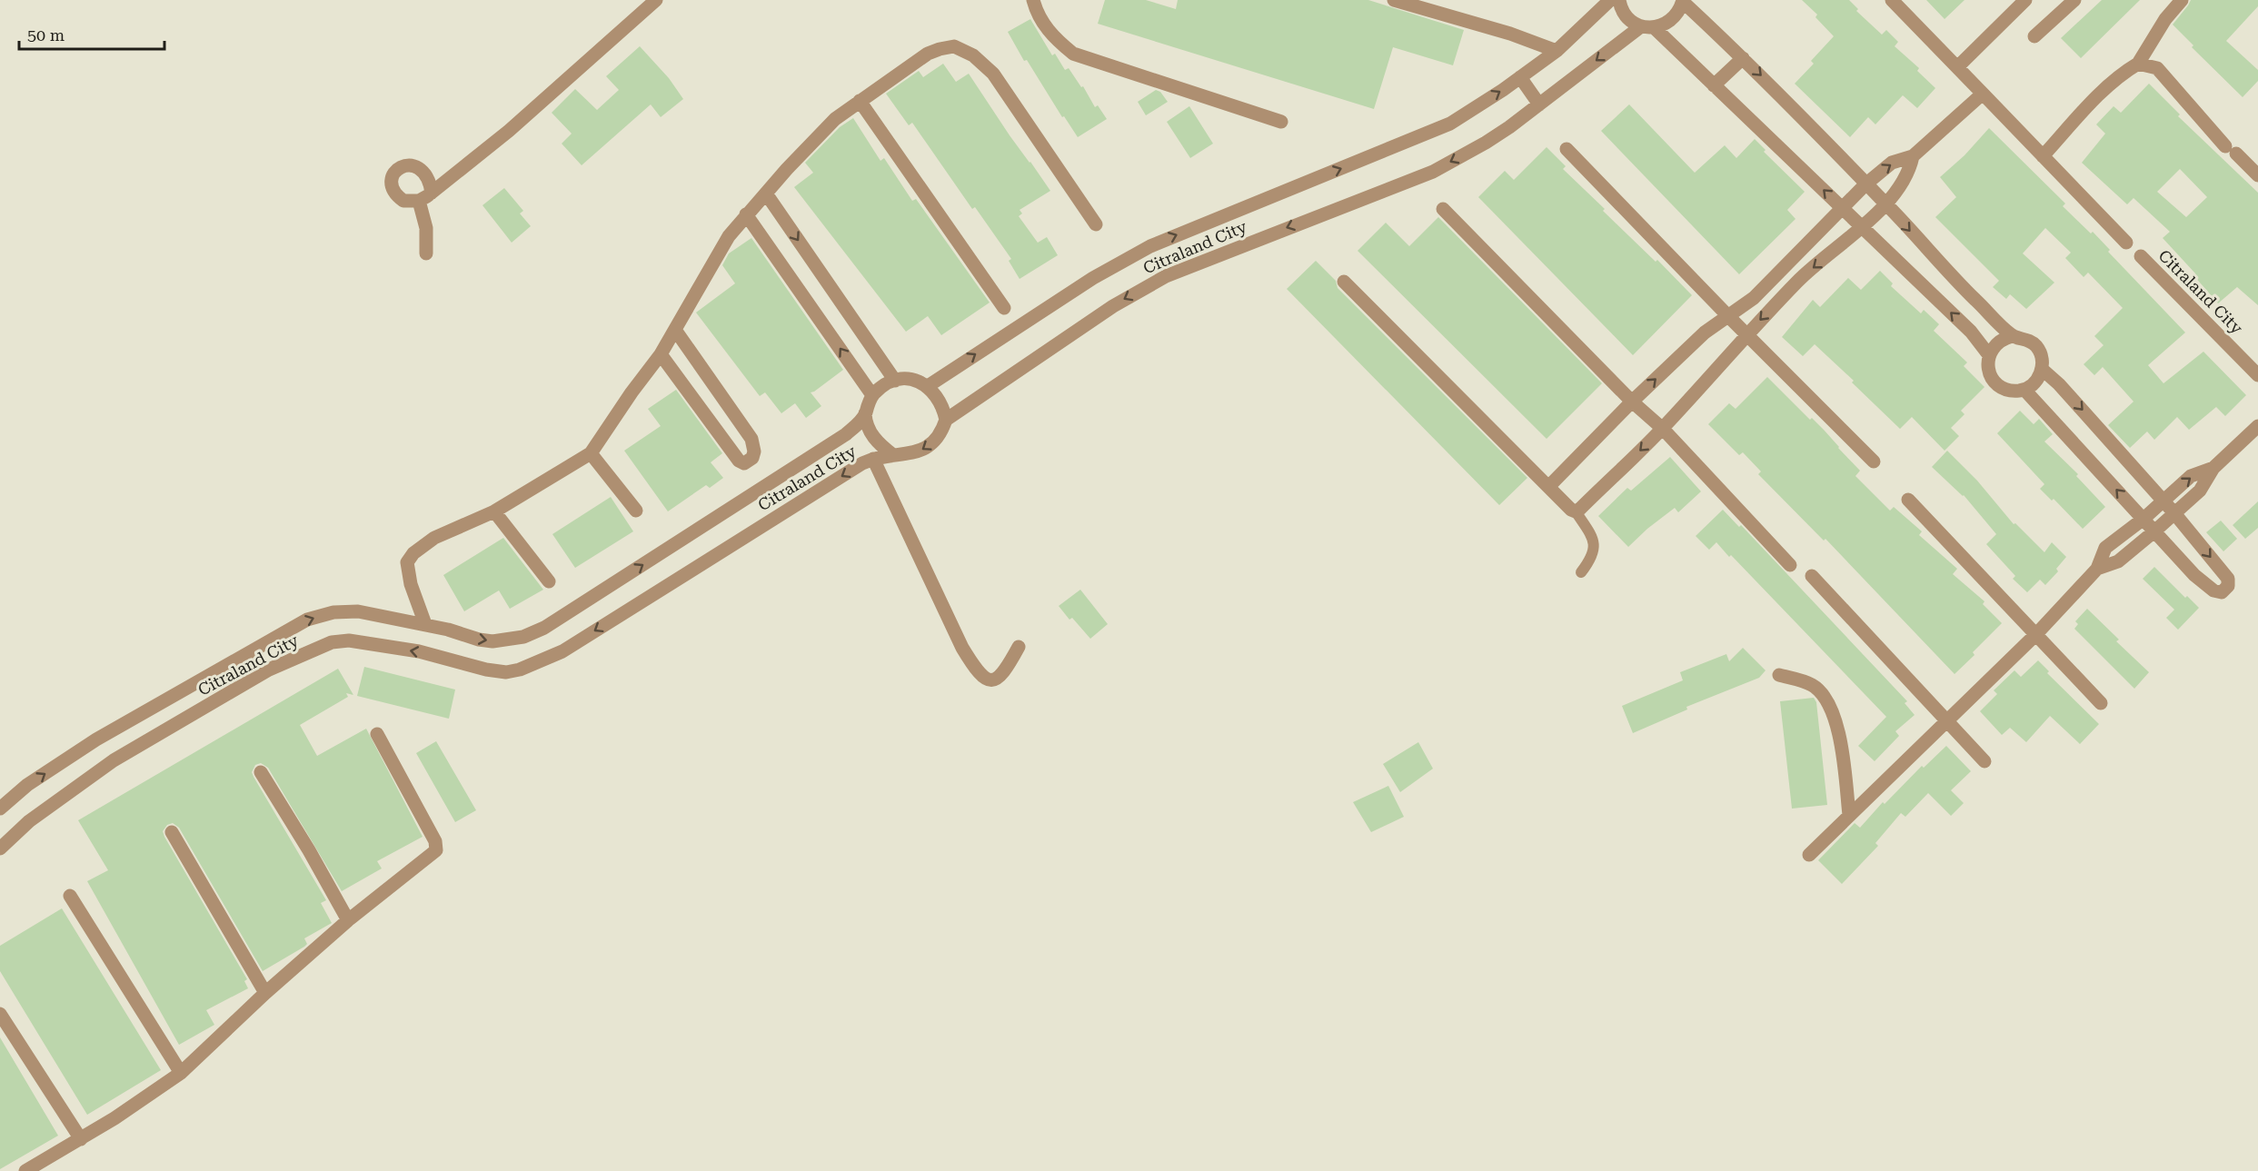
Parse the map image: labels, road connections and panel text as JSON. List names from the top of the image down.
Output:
{
  "streets": {
    "street": ["Citraland City"]
  },
  "scale_bar": "50 m"
}
